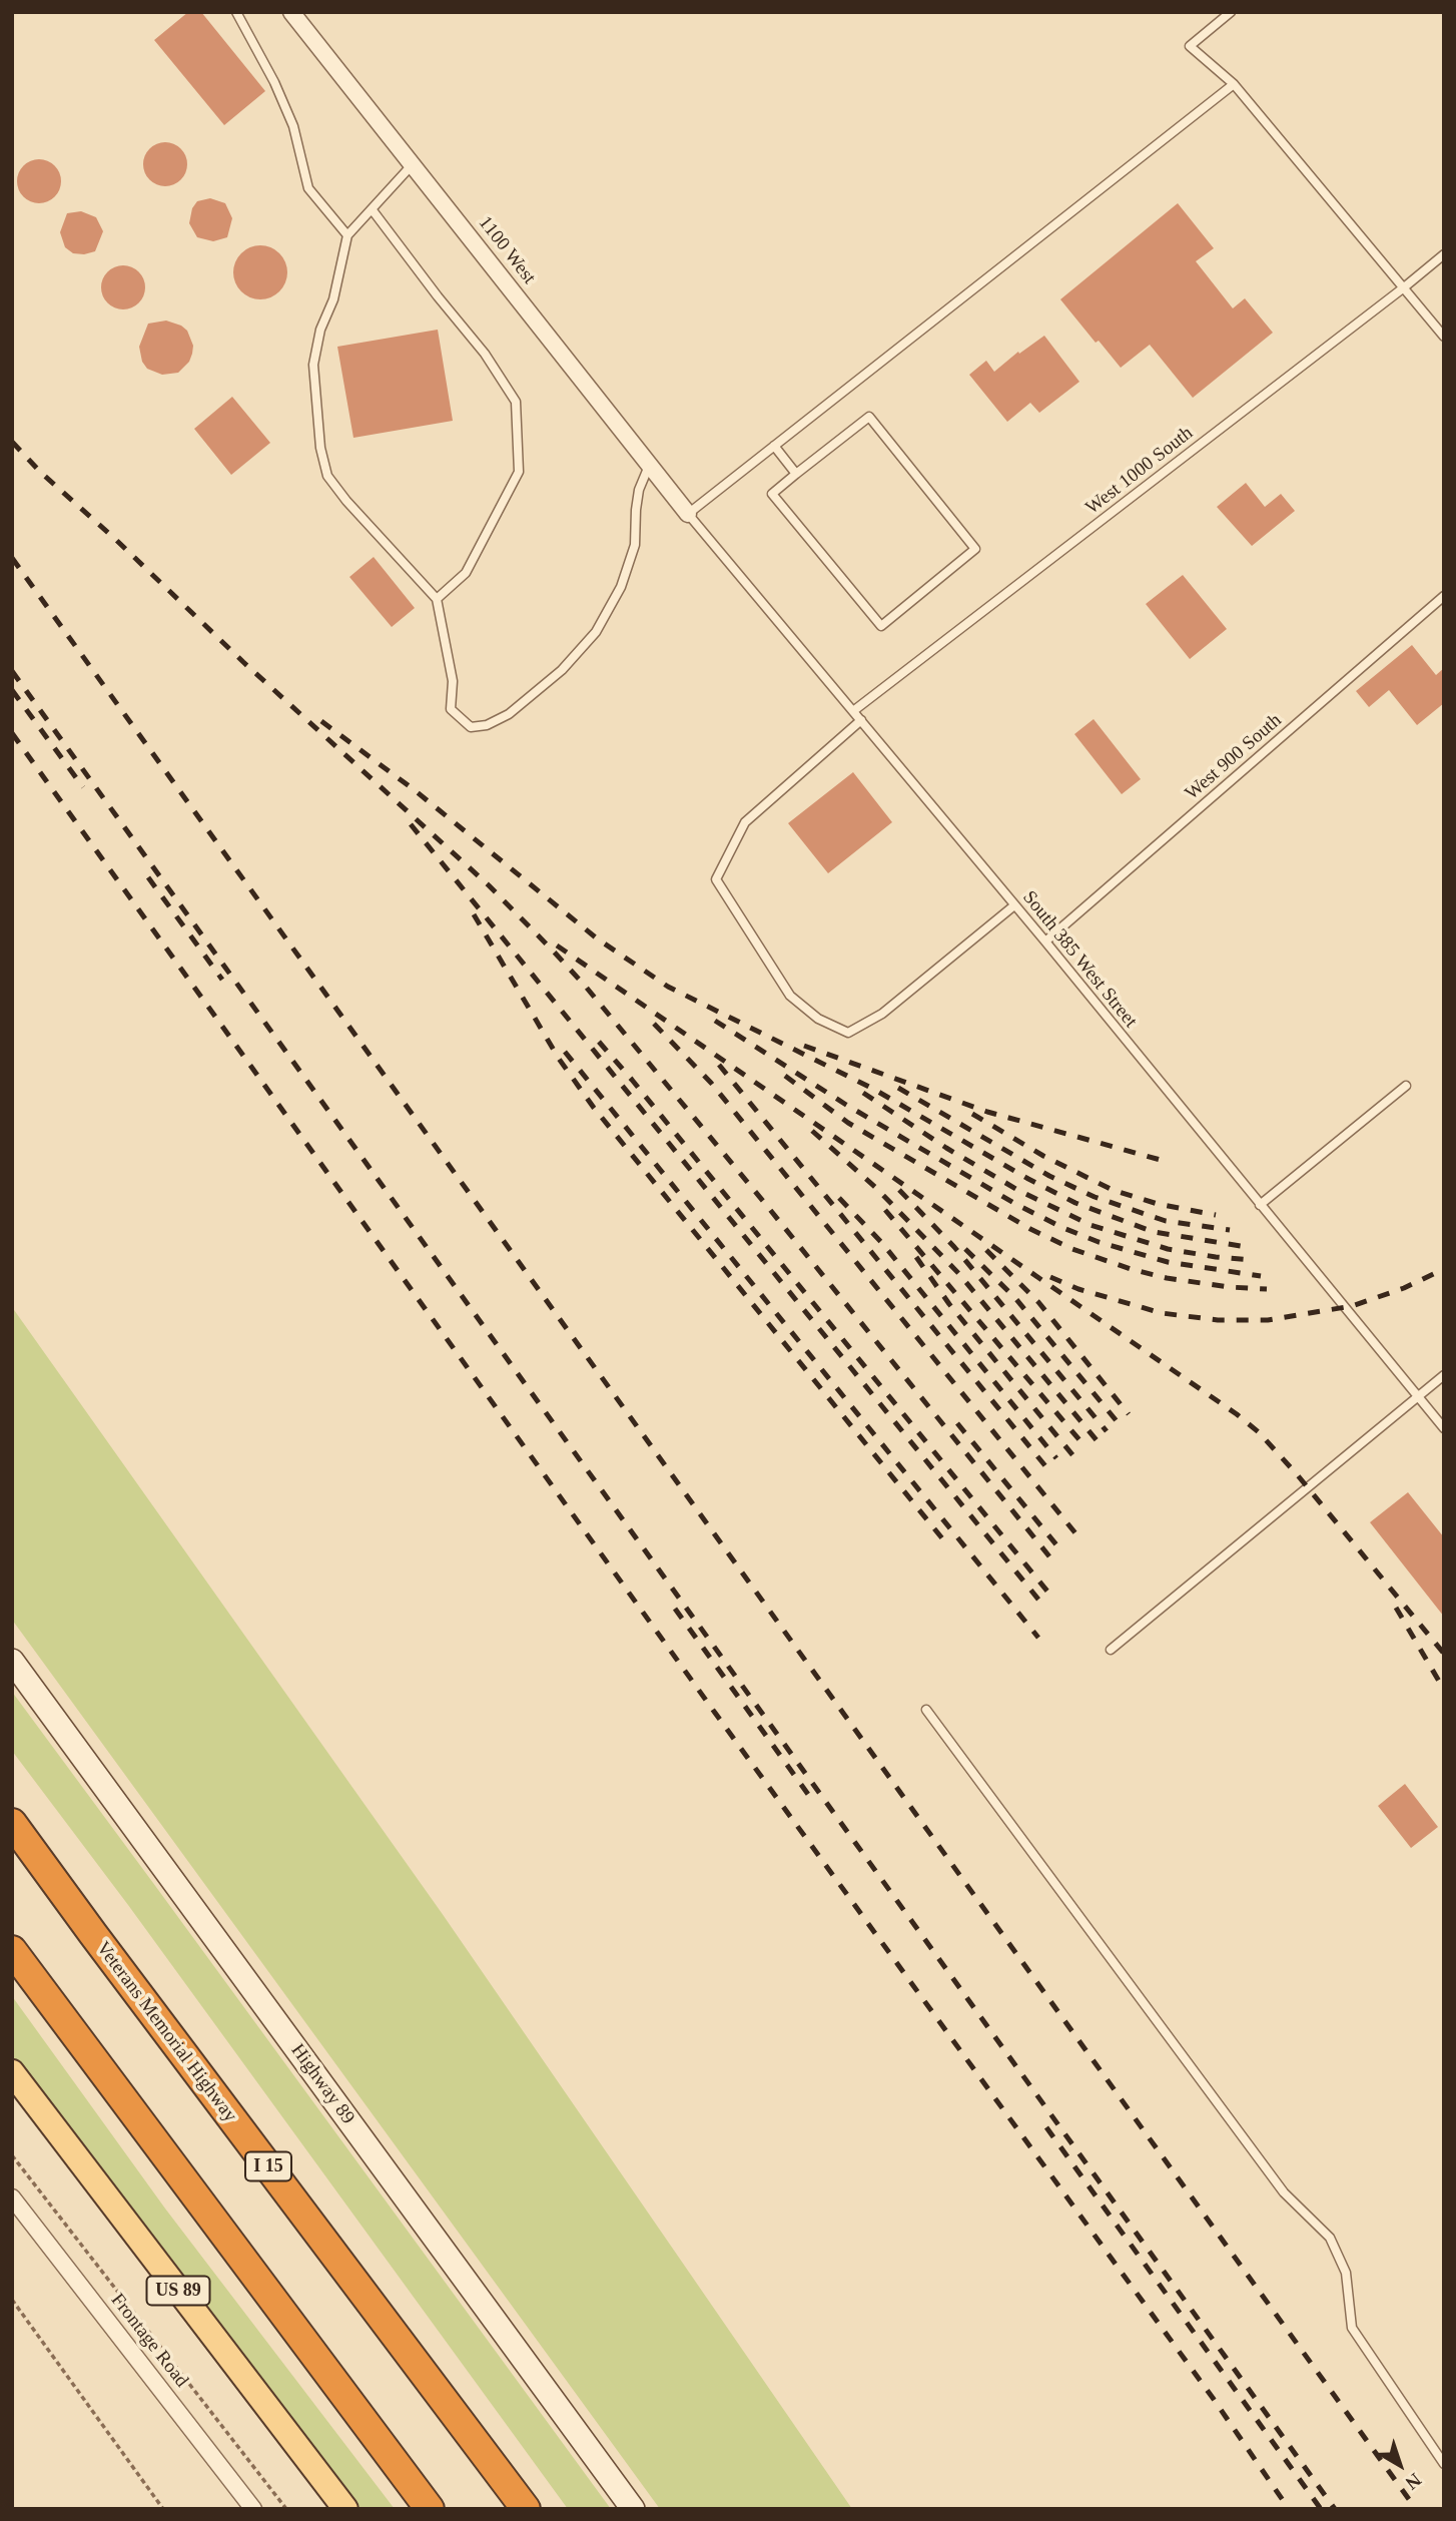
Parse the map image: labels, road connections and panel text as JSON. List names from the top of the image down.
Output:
{
  "streets": {
    "highway": ["Veterans Memorial Highway", "I 15"],
    "main road": ["Highway 89", "US 89"],
    "street": ["1100 West", "Frontage Road"],
    "lane": ["West 1000 South", "West 900 South", "South 385 West Street"]
  },
  "crossings": [
    ["1100 West", "South 385 West Street"],
    ["West 1000 South", "South 385 West Street"],
    ["West 900 South", "South 385 West Street"]
  ],
  "north": "bottom right"
}
